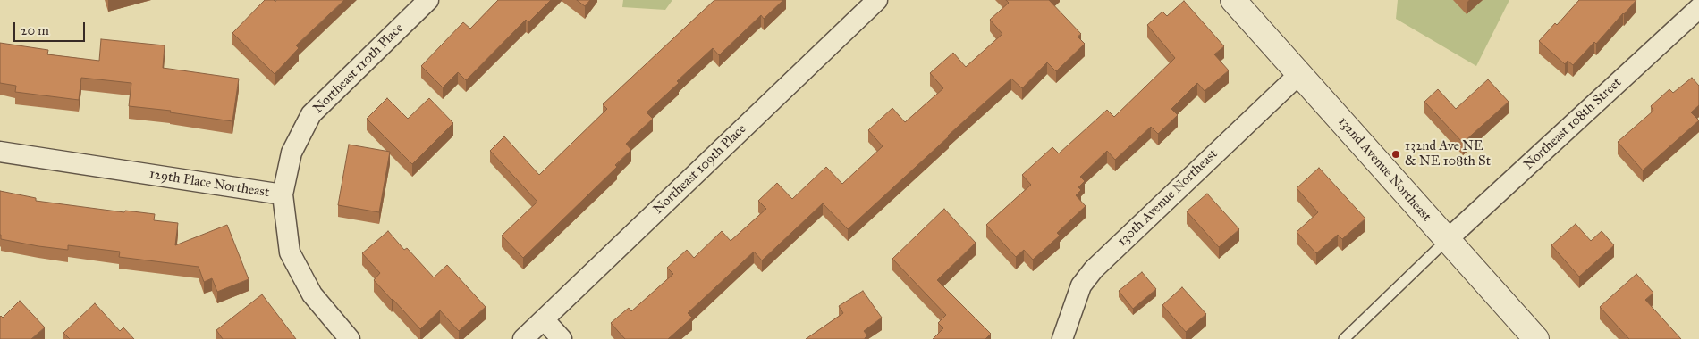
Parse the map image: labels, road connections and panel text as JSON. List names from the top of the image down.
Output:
{
  "streets": {
    "street": [
      "Northeast 110th Place",
      "Northeast 108th Street",
      "Northeast 109th Place",
      "132nd Avenue Northeast",
      "129th Place Northeast",
      "130th Avenue Northeast"
    ]
  },
  "crossings": [
    ["Northeast 110th Place", "129th Place Northeast"],
    ["Northeast 108th Street", "132nd Avenue Northeast"],
    ["132nd Avenue Northeast", "130th Avenue Northeast"]
  ],
  "places": ["132nd Ave NE & NE 108th St"],
  "scale_bar": "20 m"
}
